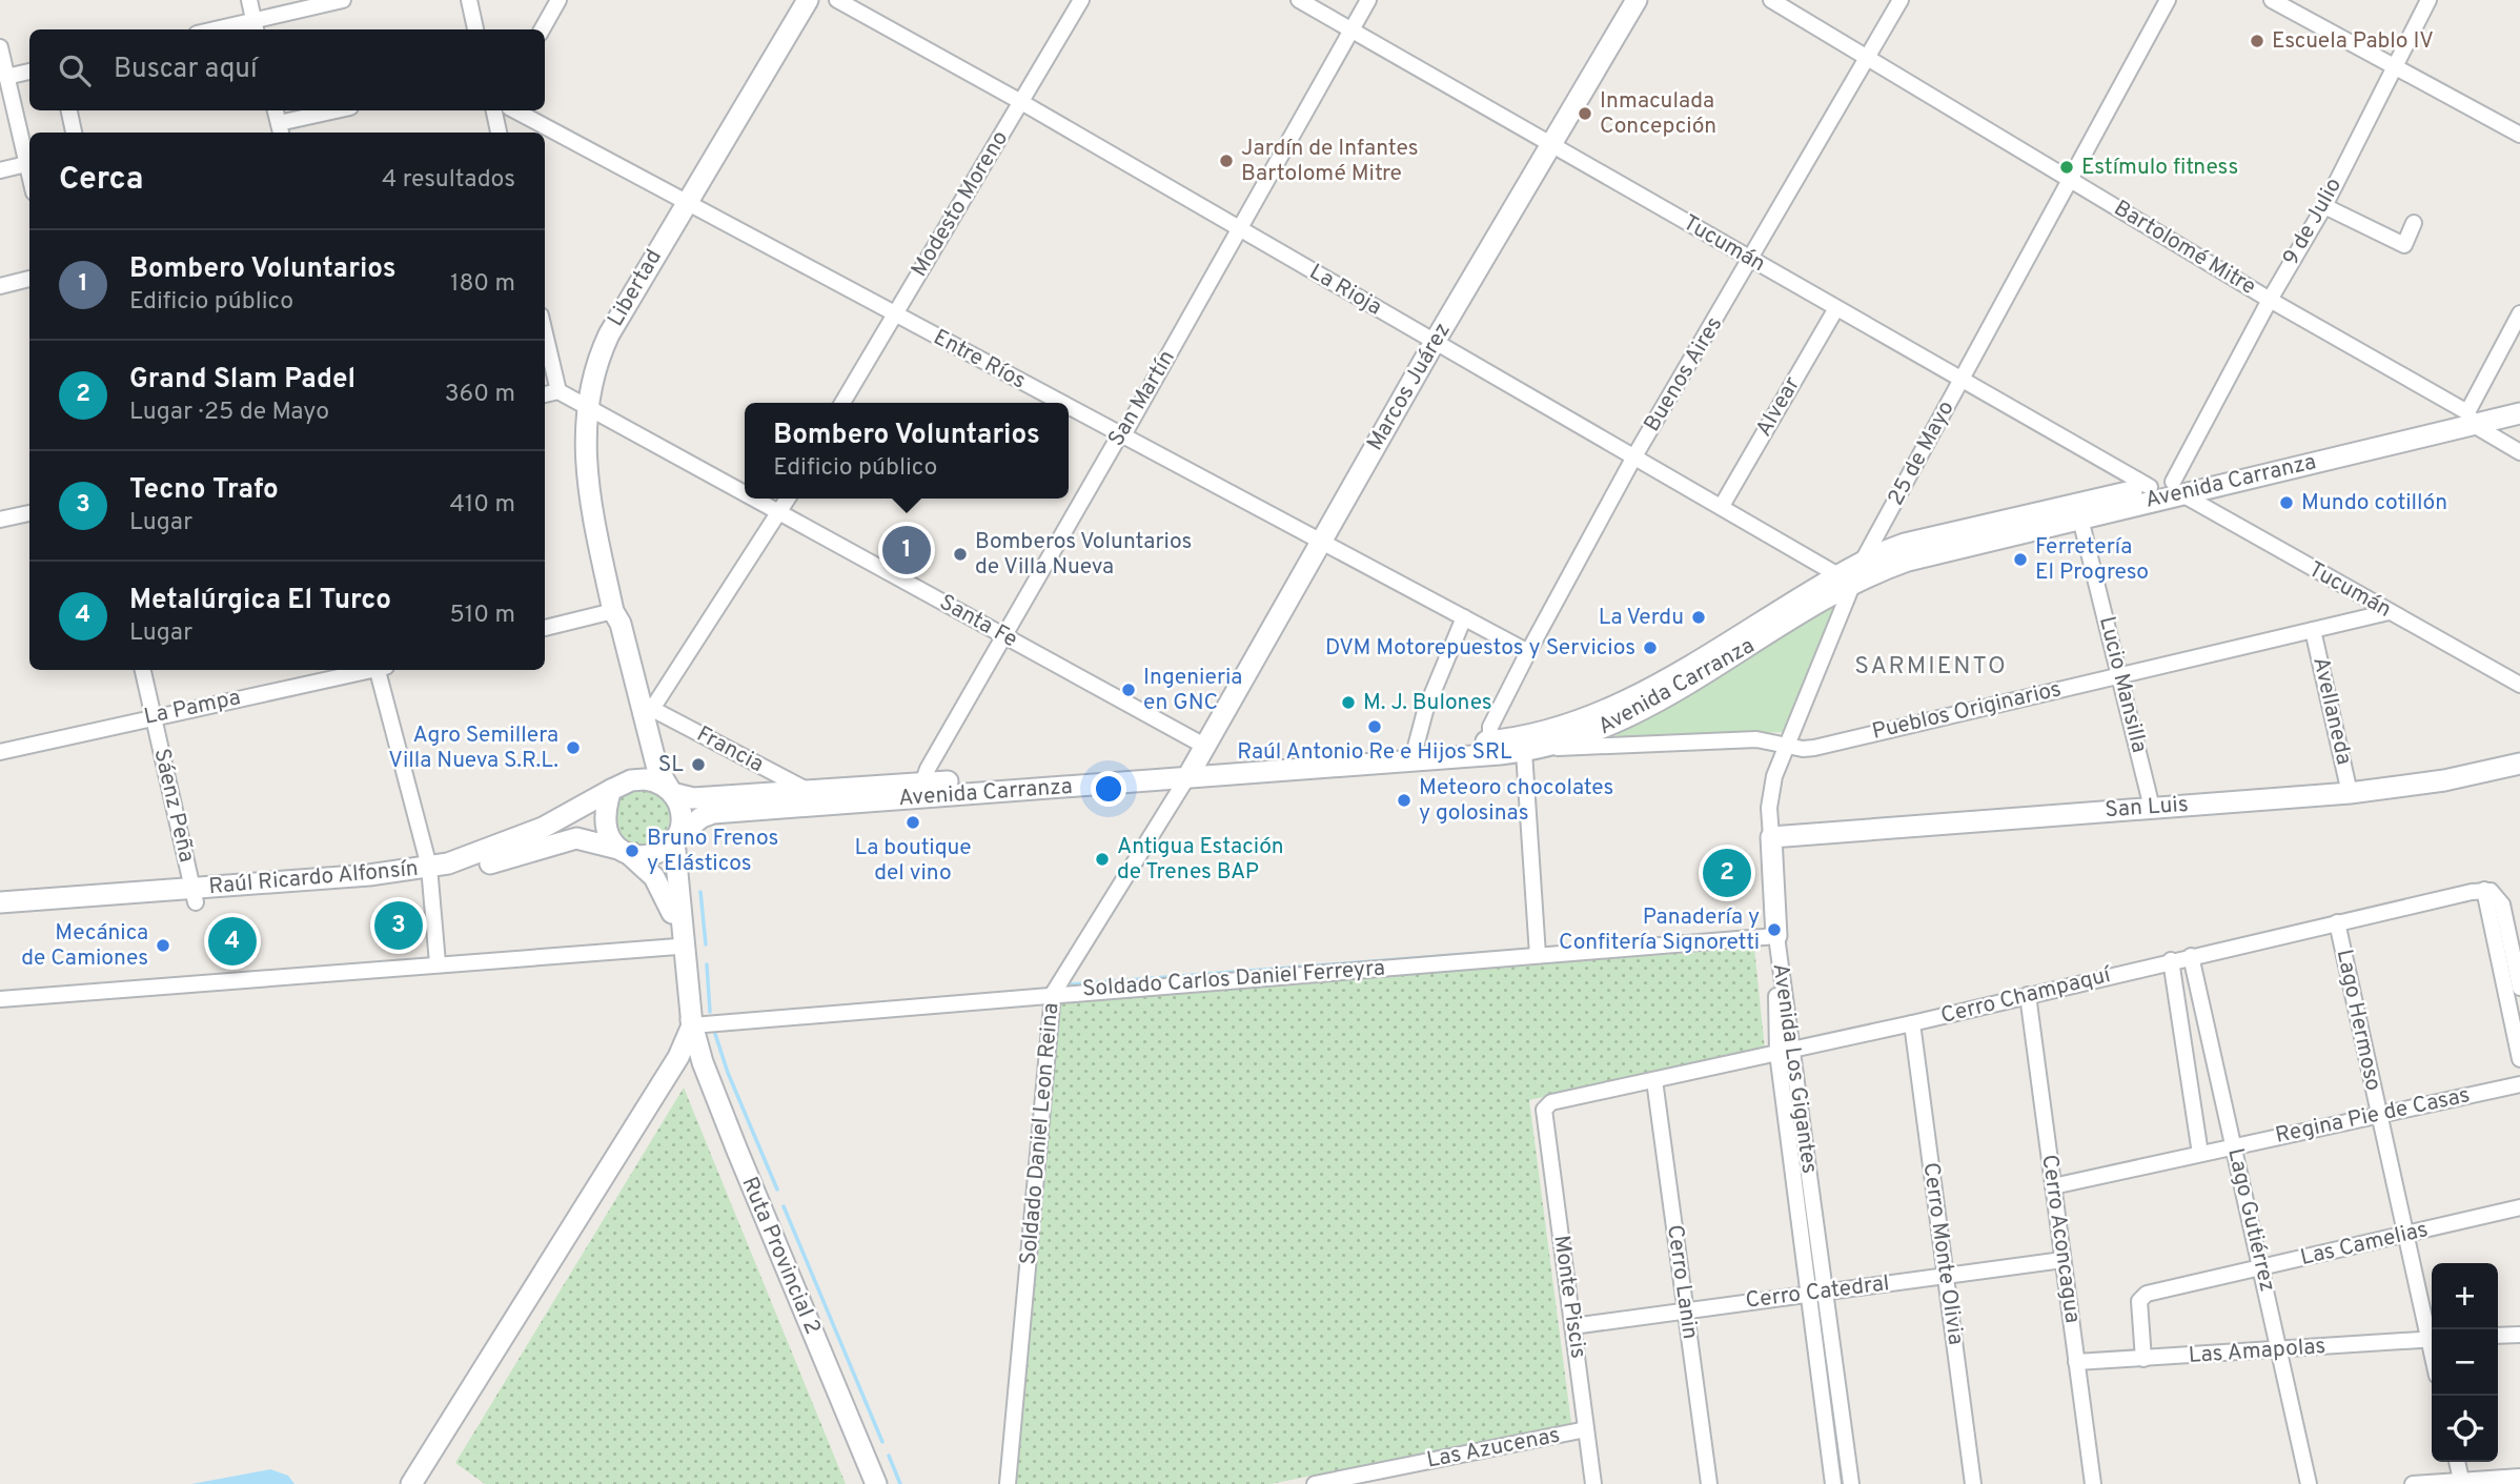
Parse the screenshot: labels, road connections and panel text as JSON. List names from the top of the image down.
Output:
{
  "streets": {
    "main road": [
      "Libertad",
      "Marcos Juárez",
      "Avenida Carranza",
      "San Luis",
      "Raúl Ricardo Alfonsín",
      "Ruta Provincial 2"
    ],
    "street": [
      "Modesto Moreno",
      "9 de Julio",
      "Tucumán",
      "Bartolomé Mitre",
      "La Rioja",
      "Entre Ríos",
      "Buenos Aires",
      "San Martín",
      "Alvear",
      "25 de Mayo",
      "Santa Fe",
      "Lucio Mansilla",
      "La Pampa",
      "Pueblos Originarios",
      "Avellaneda",
      "Francia",
      "Sáenz Peña",
      "Soldado Carlos Daniel Ferreyra",
      "Cerro Champaquí",
      "Lago Hermoso",
      "Avenida Los Gigantes",
      "Regina Pie de Casas",
      "Soldado Daniel Leon Reina",
      "Lago Gutiérrez",
      "Cerro Aconcagua",
      "Las Camelias",
      "Cerro Monte Olivia",
      "Cerro Lanin",
      "Cerro Catedral",
      "Monte Piscis",
      "Las Amapolas",
      "Las Azucenas"
    ]
  },
  "crossings": [
    ["Modesto Moreno", "La Rioja"],
    ["Modesto Moreno", "Entre Ríos"],
    ["9 de Julio", "Tucumán"],
    ["9 de Julio", "Bartolomé Mitre"],
    ["9 de Julio", "Avenida Carranza"],
    ["Tucumán", "Buenos Aires"],
    ["Tucumán", "Marcos Juárez"],
    ["Tucumán", "San Martín"],
    ["Tucumán", "Alvear"],
    ["Tucumán", "25 de Mayo"],
    ["Tucumán", "Avenida Carranza"],
    ["Tucumán", "Pueblos Originarios"],
    ["Bartolomé Mitre", "Buenos Aires"],
    ["Bartolomé Mitre", "25 de Mayo"],
    ["Bartolomé Mitre", "Avenida Carranza"],
    ["Libertad", "Entre Ríos"],
    ["Libertad", "Avenida Carranza"],
    ["Libertad", "Santa Fe"],
    ["Libertad", "Francia"],
    ["Libertad", "Raúl Ricardo Alfonsín"],
    ["La Rioja", "Buenos Aires"],
    ["La Rioja", "Marcos Juárez"],
    ["La Rioja", "San Martín"],
    ["La Rioja", "Alvear"],
    ["La Rioja", "Avenida Carranza"],
    ["Entre Ríos", "Buenos Aires"],
    ["Entre Ríos", "Marcos Juárez"],
    ["Entre Ríos", "San Martín"],
    ["Buenos Aires", "Avenida Carranza"],
    ["Marcos Juárez", "Avenida Carranza"],
    ["Marcos Juárez", "Santa Fe"],
    ["Marcos Juárez", "Soldado Daniel Leon Reina"],
    ["San Martín", "Avenida Carranza"],
    ["San Martín", "Santa Fe"],
    ["25 de Mayo", "Avenida Carranza"],
    ["Avenida Carranza", "Lucio Mansilla"],
    ["Avenida Carranza", "Pueblos Originarios"],
    ["Avenida Carranza", "Francia"],
    ["Avenida Carranza", "Raúl Ricardo Alfonsín"],
    ["Avenida Carranza", "Soldado Daniel Leon Reina"],
    ["Lucio Mansilla", "Pueblos Originarios"],
    ["Lucio Mansilla", "San Luis"],
    ["La Pampa", "Sáenz Peña"],
    ["Pueblos Originarios", "Avellaneda"],
    ["Avellaneda", "San Luis"],
    ["Sáenz Peña", "Raúl Ricardo Alfonsín"],
    ["Soldado Carlos Daniel Ferreyra", "Avenida Los Gigantes"],
    ["Soldado Carlos Daniel Ferreyra", "Soldado Daniel Leon Reina"],
    ["Soldado Carlos Daniel Ferreyra", "Ruta Provincial 2"],
    ["Cerro Champaquí", "Lago Hermoso"],
    ["Cerro Champaquí", "Avenida Los Gigantes"],
    ["Cerro Champaquí", "Lago Gutiérrez"],
    ["Cerro Champaquí", "Cerro Aconcagua"],
    ["Cerro Champaquí", "Cerro Monte Olivia"],
    ["Cerro Champaquí", "Cerro Lanin"],
    ["Cerro Champaquí", "Monte Piscis"],
    ["Lago Hermoso", "Regina Pie de Casas"],
    ["Lago Hermoso", "Las Camelias"],
    ["Avenida Los Gigantes", "Cerro Catedral"],
    ["Regina Pie de Casas", "Lago Gutiérrez"],
    ["Regina Pie de Casas", "Cerro Aconcagua"],
    ["Lago Gutiérrez", "Las Camelias"],
    ["Lago Gutiérrez", "Las Amapolas"],
    ["Cerro Aconcagua", "Cerro Catedral"],
    ["Cerro Aconcagua", "Las Amapolas"],
    ["Las Camelias", "Las Amapolas"],
    ["Cerro Monte Olivia", "Cerro Catedral"],
    ["Cerro Lanin", "Cerro Catedral"],
    ["Cerro Catedral", "Monte Piscis"],
    ["Monte Piscis", "Las Azucenas"]
  ],
  "districts": ["SARMIENTO"],
  "places": [
    "Escuela Pablo IV",
    "Inmaculada Concepción",
    "Jardín de Infantes Bartolomé Mitre",
    "Estímulo fitness",
    "Mundo cotillón",
    "Bomberos Voluntarios de Villa Nueva",
    "Ferretería El Progreso",
    "La Verdu",
    "DVM Motorepuestos y Servicios",
    "Ingenieria en GNC",
    "M. J. Bulones",
    "Raúl Antonio Re e Hijos SRL",
    "Agro Semillera Villa Nueva S.R.L.",
    "SL",
    "Meteoro chocolates y golosinas",
    "La boutique del vino",
    "Bruno Frenos y Elásticos",
    "Antigua Estación de Trenes BAP",
    "Panadería y Confitería Signoretti",
    "Mecánica de Camiones"
  ],
  "page": {
    "search": "Buscar aquí",
    "heading": ["Cerca", "4 resultados"],
    "list": [
      {
        "mark": "1",
        "name": "Bombero Voluntarios",
        "note": "Edificio público",
        "value": "180 m"
      },
      {
        "mark": "2",
        "name": "Grand Slam Padel",
        "note": "Lugar · 25 de Mayo",
        "value": "360 m"
      },
      {
        "mark": "3",
        "name": "Tecno Trafo",
        "note": "Lugar",
        "value": "410 m"
      },
      {
        "mark": "4",
        "name": "Metalúrgica El Turco",
        "note": "Lugar",
        "value": "510 m"
      }
    ],
    "popup": ["Bombero Voluntarios", "Edificio público"],
    "pins": [
      "1",
      "2",
      "3",
      "4"
    ],
    "map_buttons": ["+", "−"]
  }
}
